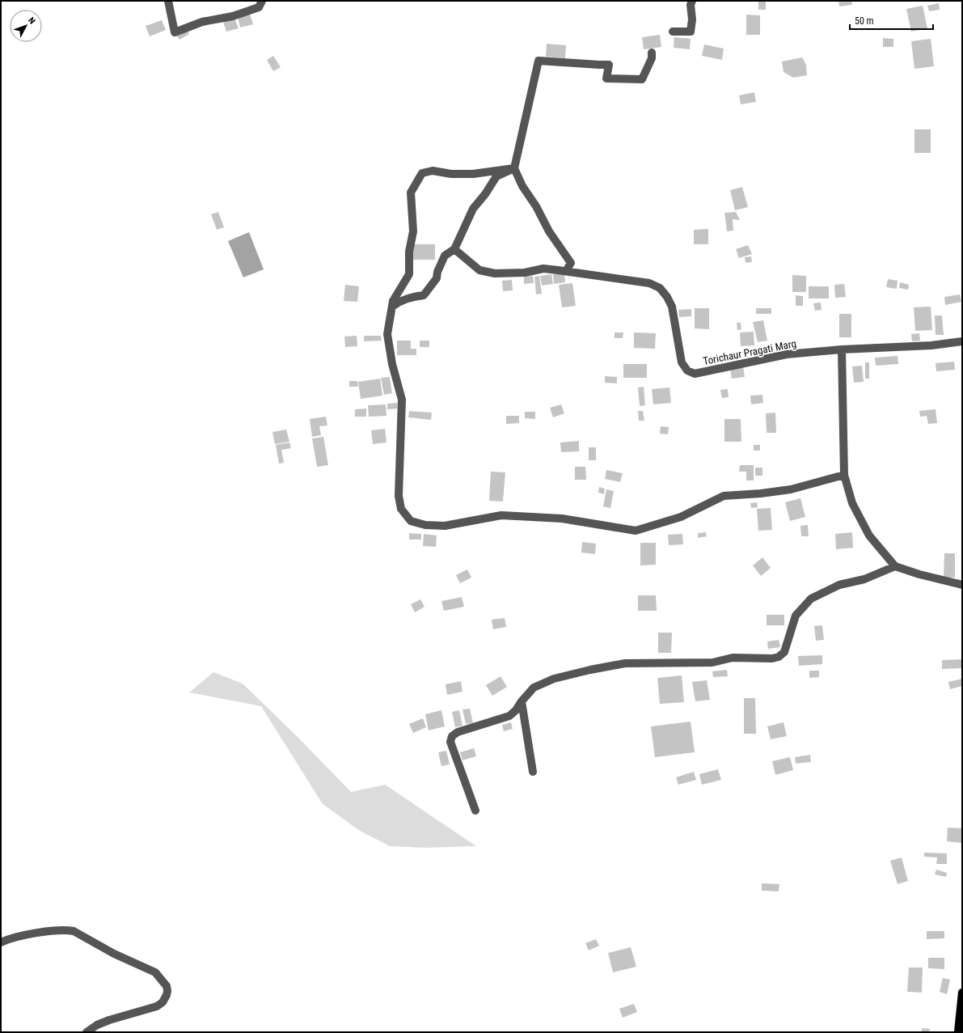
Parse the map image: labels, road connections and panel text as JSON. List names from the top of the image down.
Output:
{
  "streets": {
    "street": ["Torichaur Pragati Marg"]
  },
  "scale_bar": "50 m",
  "north": "top right"
}
